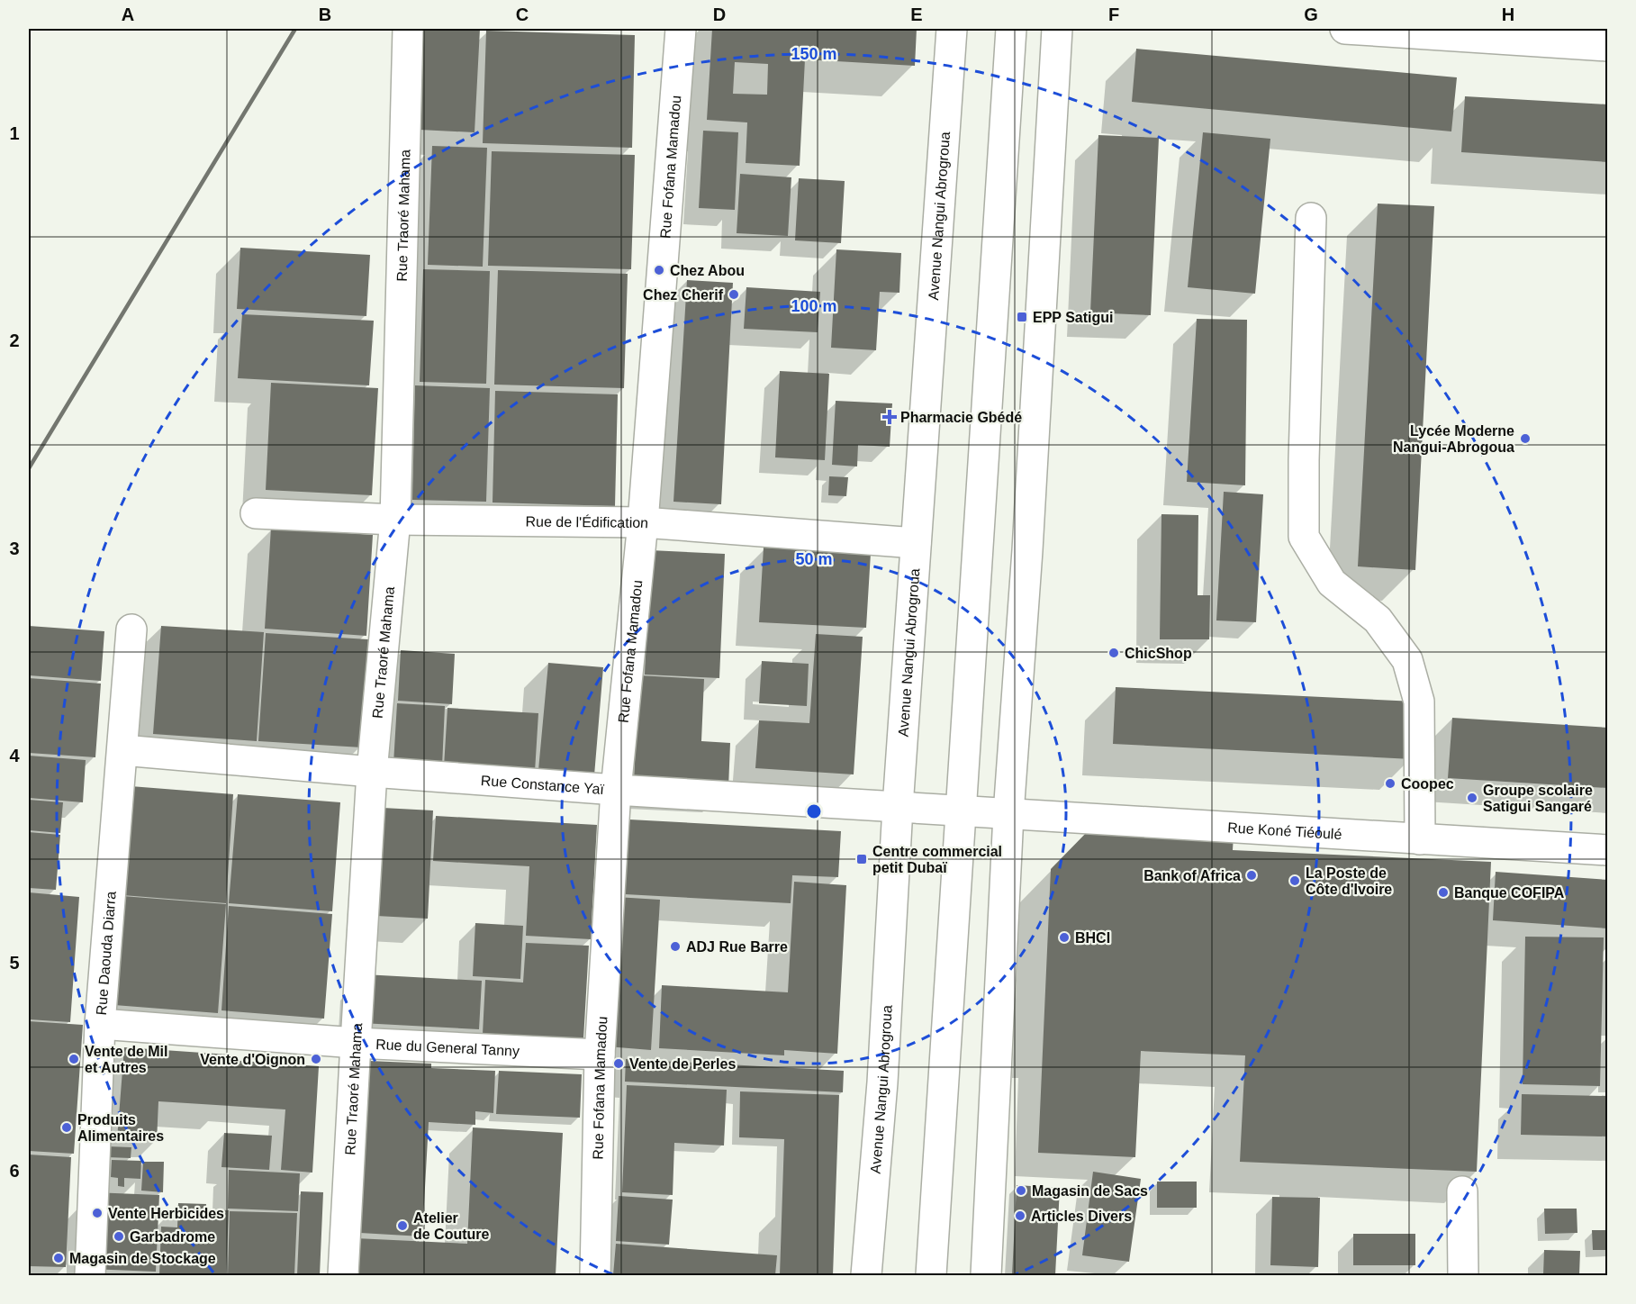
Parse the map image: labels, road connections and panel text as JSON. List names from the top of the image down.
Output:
{
  "streets": {
    "street": [
      "Rue Fofana Mamadou",
      "Rue Traoré Mahama",
      "Avenue Nangui Abrogroua",
      "Rue de l'Édification",
      "Rue Constance Yaï",
      "Rue Koné Tiéoulé",
      "Rue Daouda Diarra",
      "Rue du General Tanny"
    ]
  },
  "crossings": [
    ["Rue Fofana Mamadou", "Rue de l'Édification"],
    ["Rue Fofana Mamadou", "Rue Constance Yaï"],
    ["Rue Fofana Mamadou", "Rue du General Tanny"],
    ["Rue Traoré Mahama", "Rue de l'Édification"],
    ["Rue Traoré Mahama", "Rue Constance Yaï"],
    ["Rue Traoré Mahama", "Rue du General Tanny"],
    ["Avenue Nangui Abrogroua", "Rue de l'Édification"],
    ["Avenue Nangui Abrogroua", "Rue Constance Yaï"],
    ["Rue Constance Yaï", "Rue Koné Tiéoulé"],
    ["Rue Constance Yaï", "Rue Daouda Diarra"],
    ["Rue Daouda Diarra", "Rue du General Tanny"]
  ],
  "places": {
    "other": [
      "Chez Abou",
      "Chez Cherif",
      "Lycée Moderne Nangui-Abrogoua",
      "ChicShop",
      "Coopec",
      "Groupe scolaire Satigui Sangaré",
      "Bank of Africa",
      "La Poste de Côte d'Ivoire",
      "Banque COFIPA",
      "BHCI",
      "ADJ Rue Barre",
      "Vente de Mil et Autres",
      "Vente d'Oignon",
      "Vente de Perles",
      "Produits Alimentaires",
      "Magasin de Sacs",
      "Vente Herbicides",
      "Articles Divers",
      "Atelier de Couture",
      "Garbadrome",
      "Magasin de Stockage"
    ],
    "transit": ["EPP Satigui", "Centre commercial petit Dubaï"],
    "health": ["Pharmacie Gbédé"]
  },
  "grid": {
    "columns": [
      "A",
      "B",
      "C",
      "D",
      "E",
      "F",
      "G",
      "H"
    ],
    "rows": [
      "1",
      "2",
      "3",
      "4",
      "5",
      "6"
    ]
  },
  "rings": ["150 m", "100 m", "50 m"]
}
